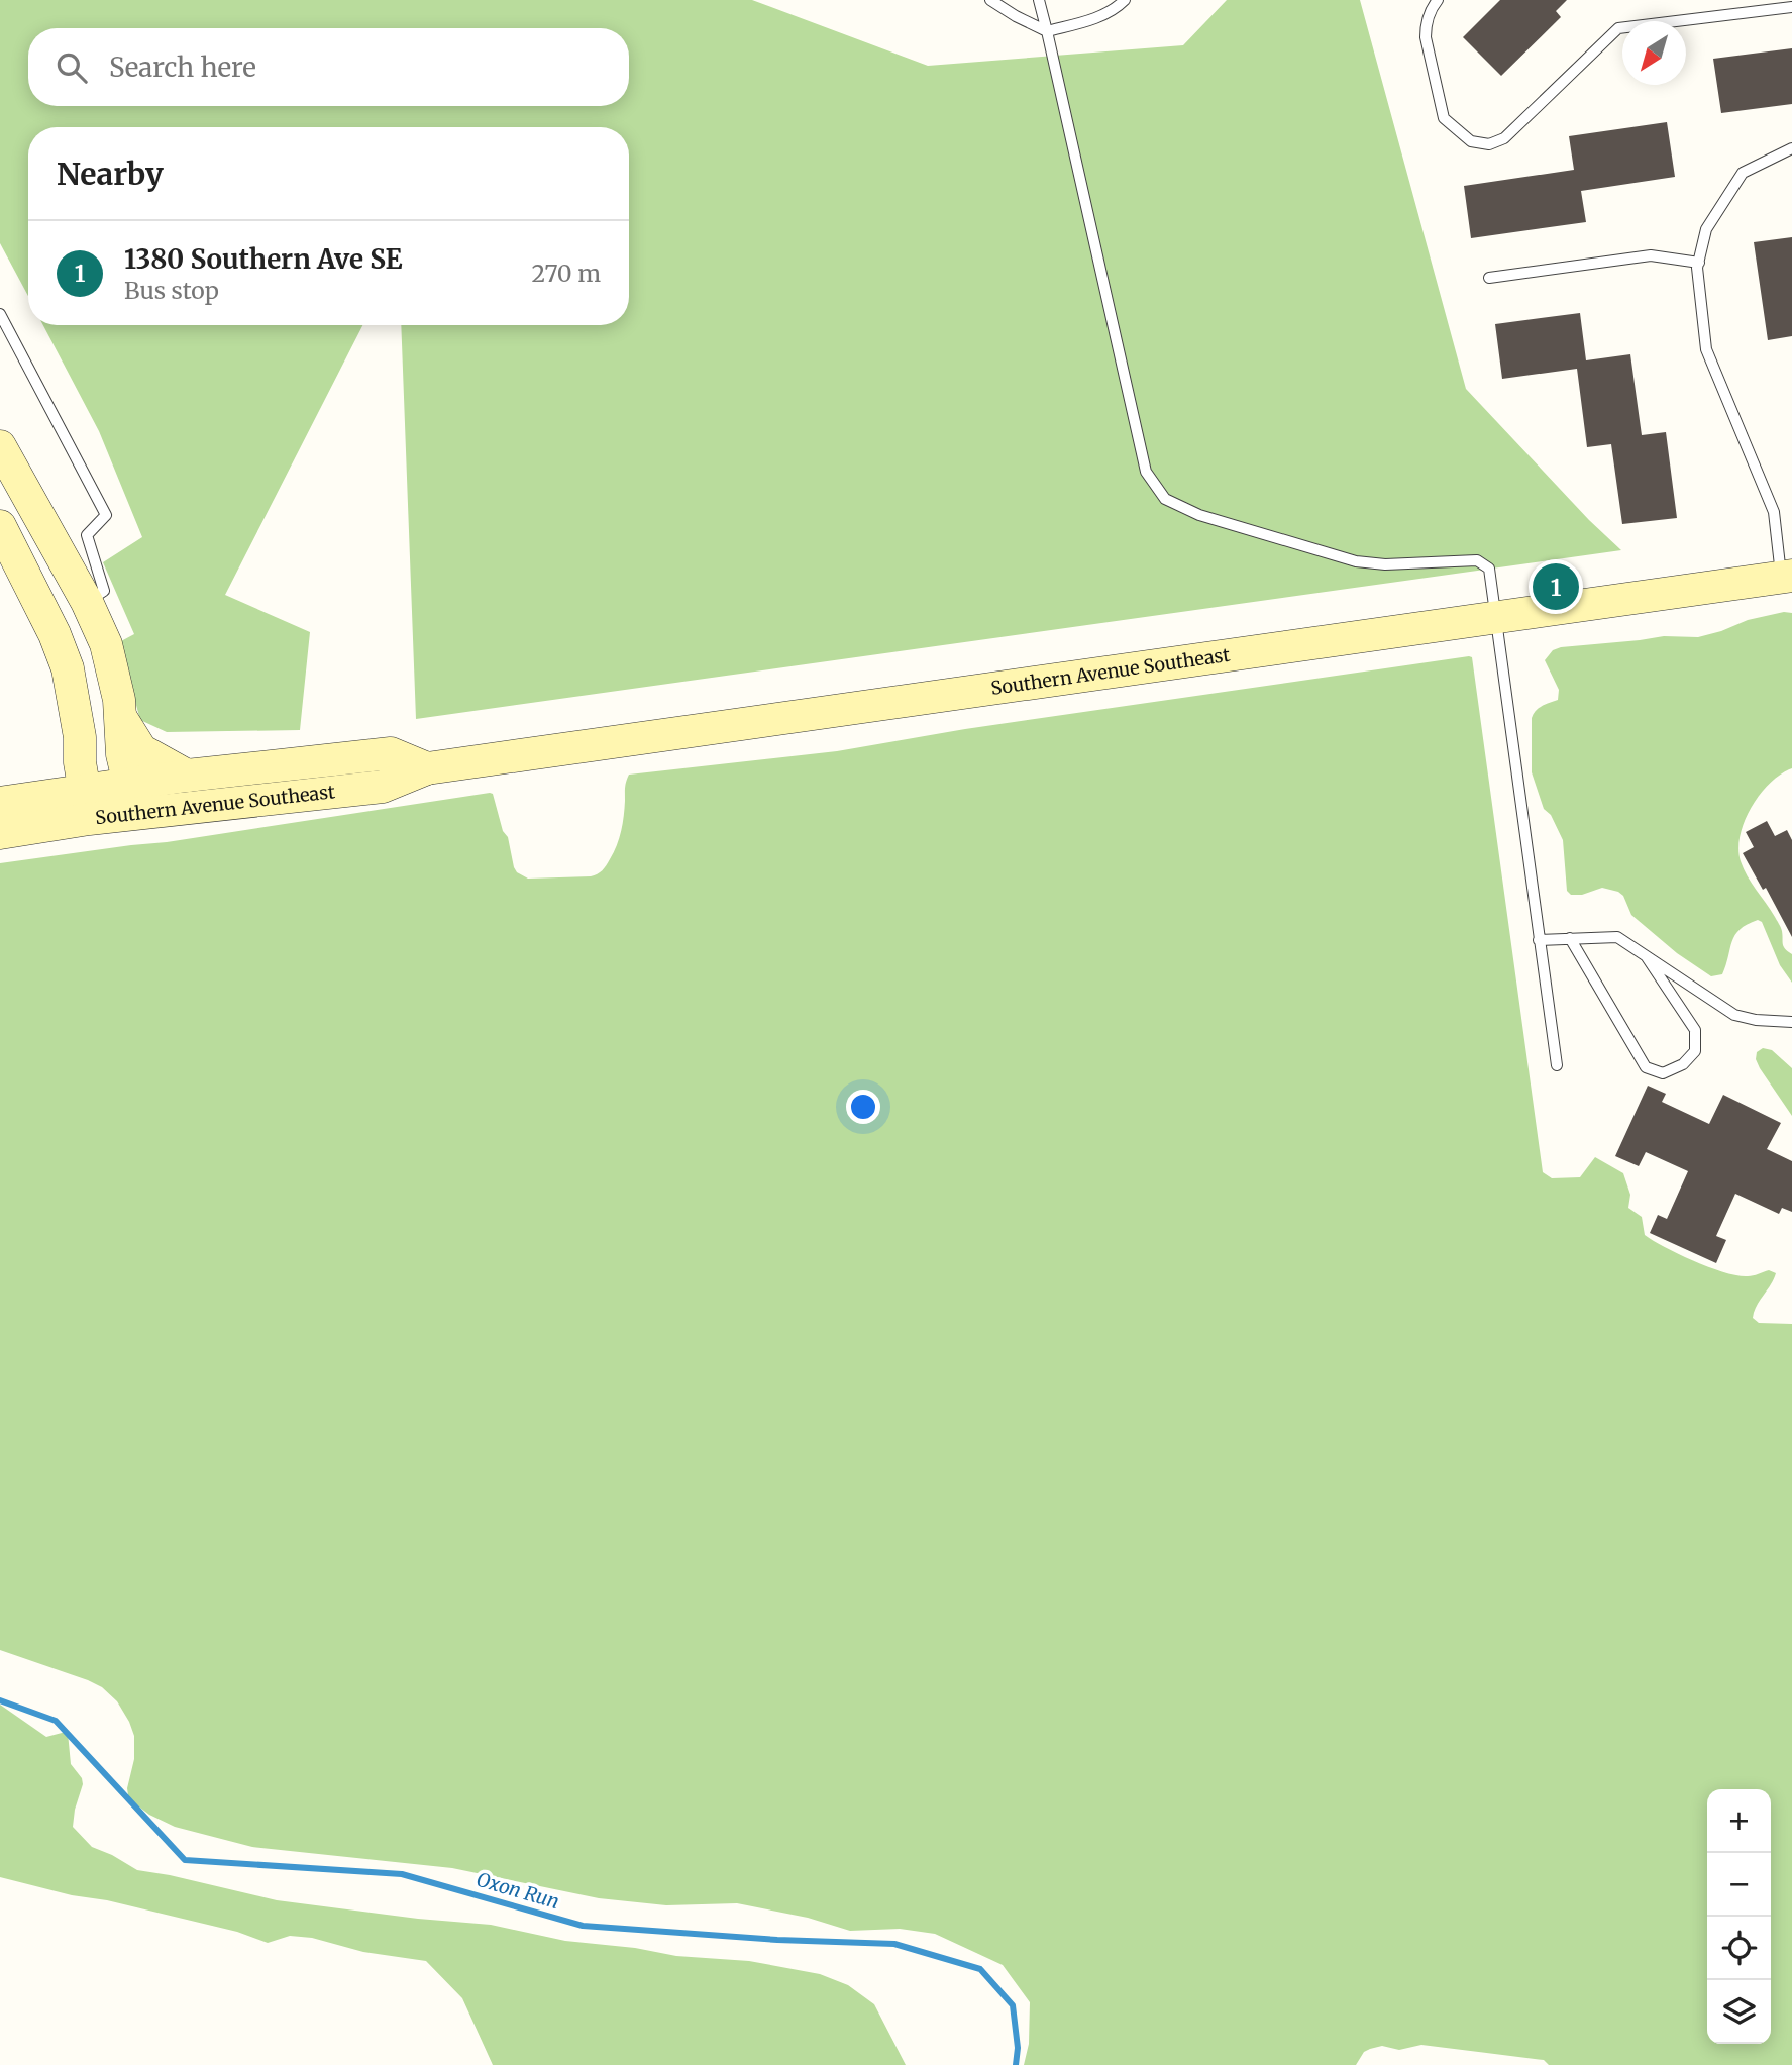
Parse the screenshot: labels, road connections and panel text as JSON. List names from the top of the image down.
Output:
{
  "streets": {
    "main road": ["Southern Avenue Southeast"]
  },
  "water": ["Oxon Run"],
  "north": "bottom left",
  "page": {
    "search": "Search here",
    "heading": "Nearby",
    "list": [
      {
        "mark": "1",
        "name": "1380 Southern Ave SE",
        "note": "Bus stop",
        "value": "270 m"
      }
    ],
    "pins": "1",
    "map_buttons": ["+", "−"]
  }
}
